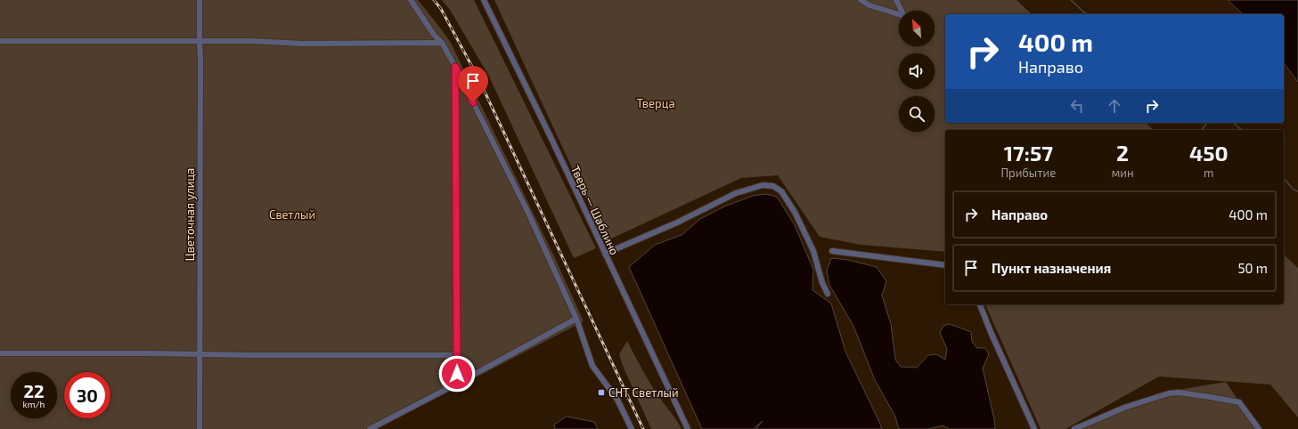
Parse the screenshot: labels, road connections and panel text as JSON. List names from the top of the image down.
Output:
{
  "streets": {
    "street": ["Тверь — Шаблино", "Цветочная улица"]
  },
  "parks": ["Тверца", "Светлый"],
  "places": {
    "transit": ["СНТ Светлый"]
  },
  "north": "top left",
  "page": {
    "turn": ["400 m", "Направо"],
    "eta": [
      "17:57",
      "Прибытие",
      "2",
      "мин",
      "450",
      "m"
    ],
    "list": [
      {
        "name": "Направо",
        "value": "400 m"
      },
      {
        "name": "Пункт назначения",
        "value": "50 m"
      }
    ],
    "speed": "22 km/h",
    "limit": "30"
  }
}
